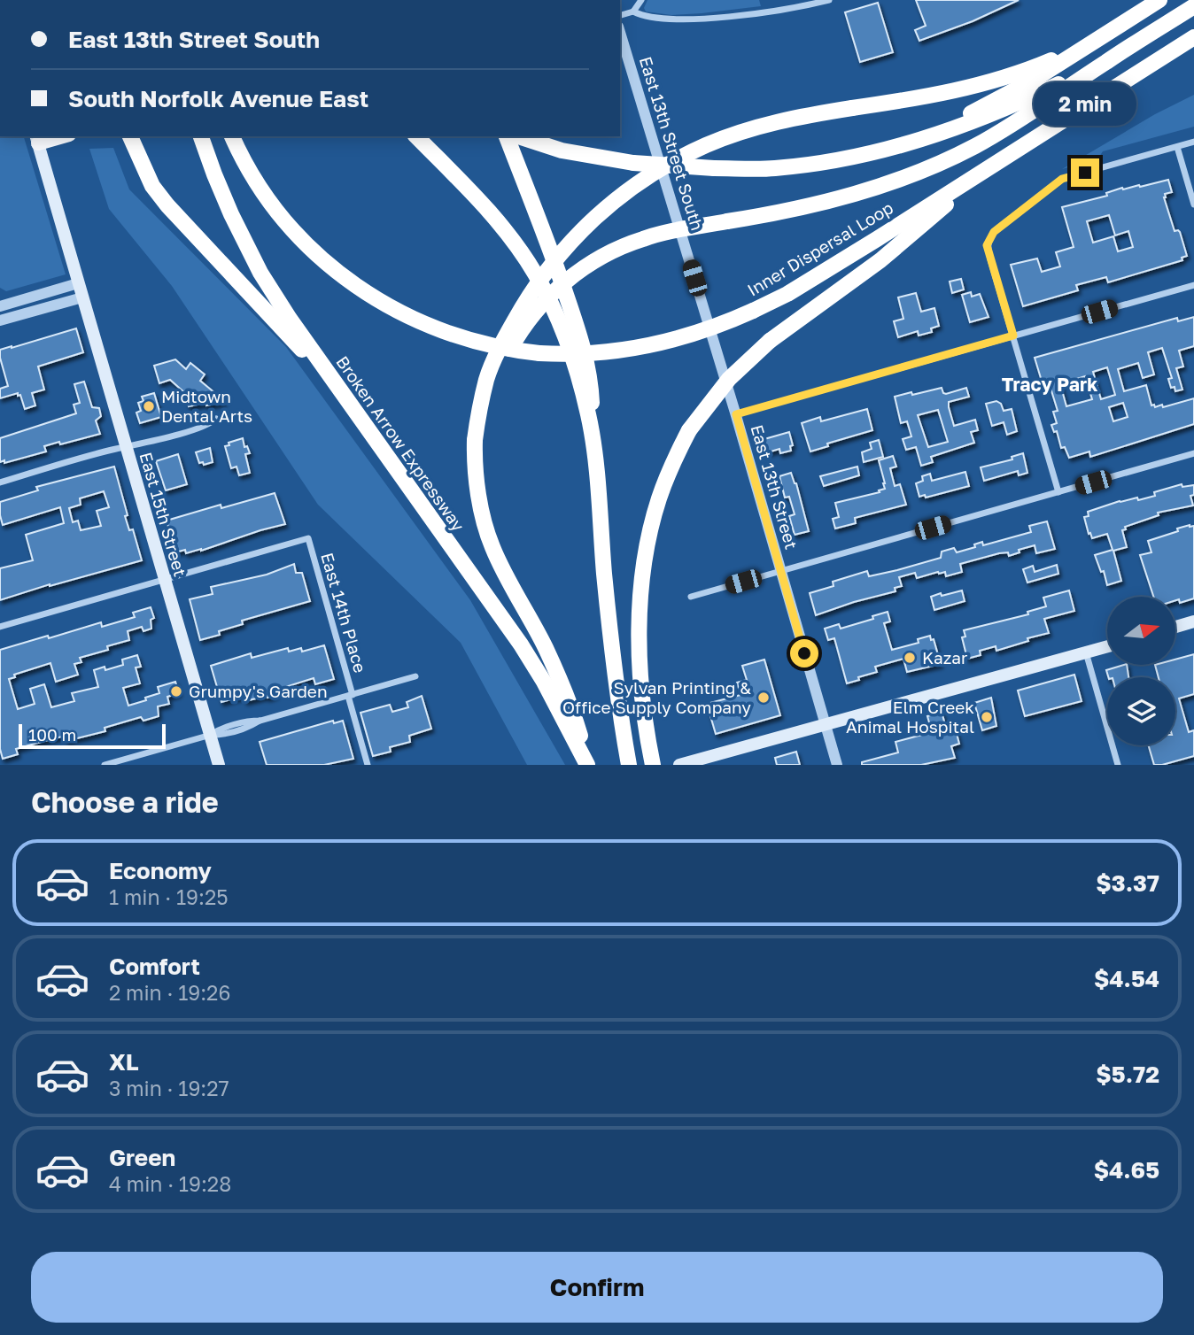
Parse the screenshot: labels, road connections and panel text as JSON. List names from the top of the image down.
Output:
{
  "streets": {
    "highway": ["Inner Dispersal Loop", "Broken Arrow Expressway"],
    "main road": ["East 15th Street"],
    "street": ["East 13th Street South", "East 13th Street", "East 14th Place"]
  },
  "crossings": [
    ["East 13th Street South", "East 13th Street"],
    ["East 15th Street", "East 14th Place"]
  ],
  "districts": ["Tracy Park"],
  "places": [
    "Midtown Dental Arts",
    "Kazar",
    "Grumpy's Garden",
    "Sylvan Printing & Office Supply Company",
    "Elm Creek Animal Hospital"
  ],
  "scale_bar": "100 m",
  "north": "right",
  "page": {
    "banner": ["East 13th Street South", "South Norfolk Avenue East"],
    "bubble": "2 min",
    "scale": "100 m",
    "heading": "Choose a ride",
    "list": [
      {
        "name": "Economy",
        "note": "1 min · 19:25",
        "value": "$3.37"
      },
      {
        "name": "Comfort",
        "note": "2 min · 19:26",
        "value": "$4.54"
      },
      {
        "name": "XL",
        "note": "3 min · 19:27",
        "value": "$5.72"
      },
      {
        "name": "Green",
        "note": "4 min · 19:28",
        "value": "$4.65"
      }
    ],
    "buttons": "Confirm"
  }
}
